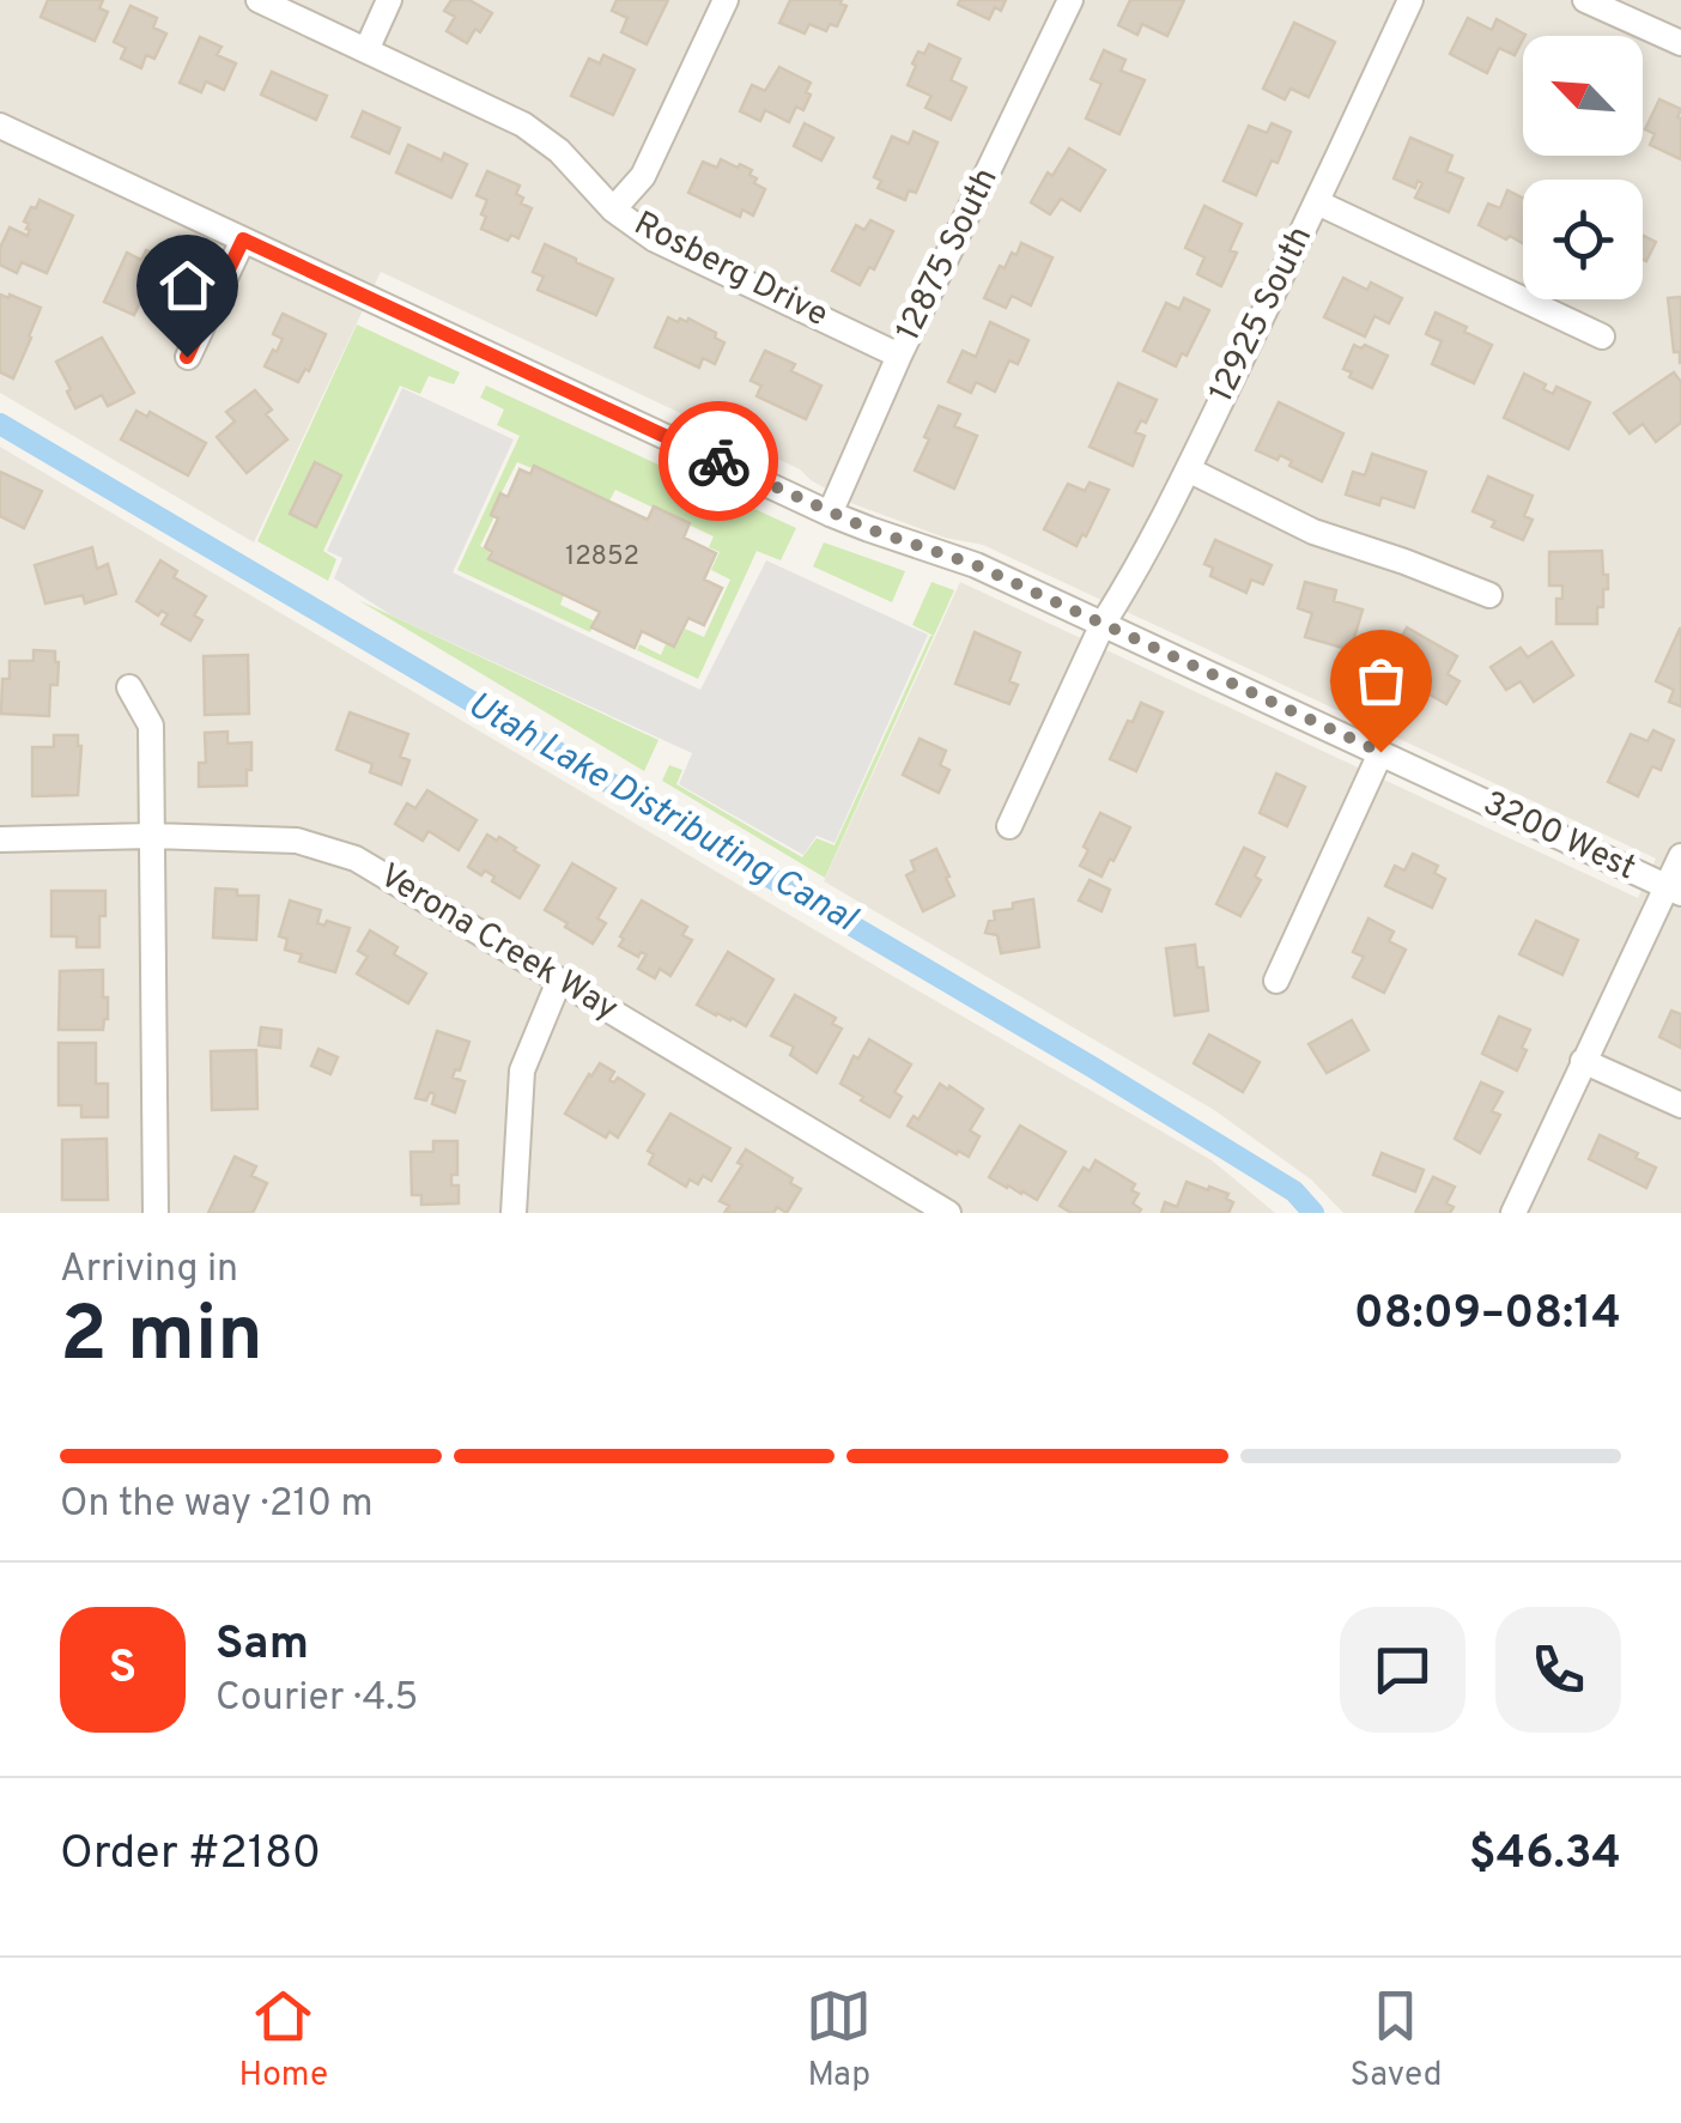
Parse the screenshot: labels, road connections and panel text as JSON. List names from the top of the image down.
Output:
{
  "streets": {
    "street": [
      "12875 South",
      "Rosberg Drive",
      "12925 South",
      "3200 West",
      "Verona Creek Way"
    ]
  },
  "crossings": [
    ["12875 South", "Rosberg Drive"],
    ["12875 South", "3200 West"],
    ["12925 South", "3200 West"]
  ],
  "water": ["Utah Lake Distributing Canal"],
  "house_numbers": ["12852"],
  "north": "top left",
  "page": {
    "heading": ["2 min", "Arriving in", "08:09–08:14"],
    "panel": [
      "Sam",
      "Courier · 4.5",
      "Order #2180",
      "$46.34"
    ],
    "bar": "On the way · 210 m",
    "round": "S",
    "tabs": ["Home", "Map", "Saved"]
  }
}
